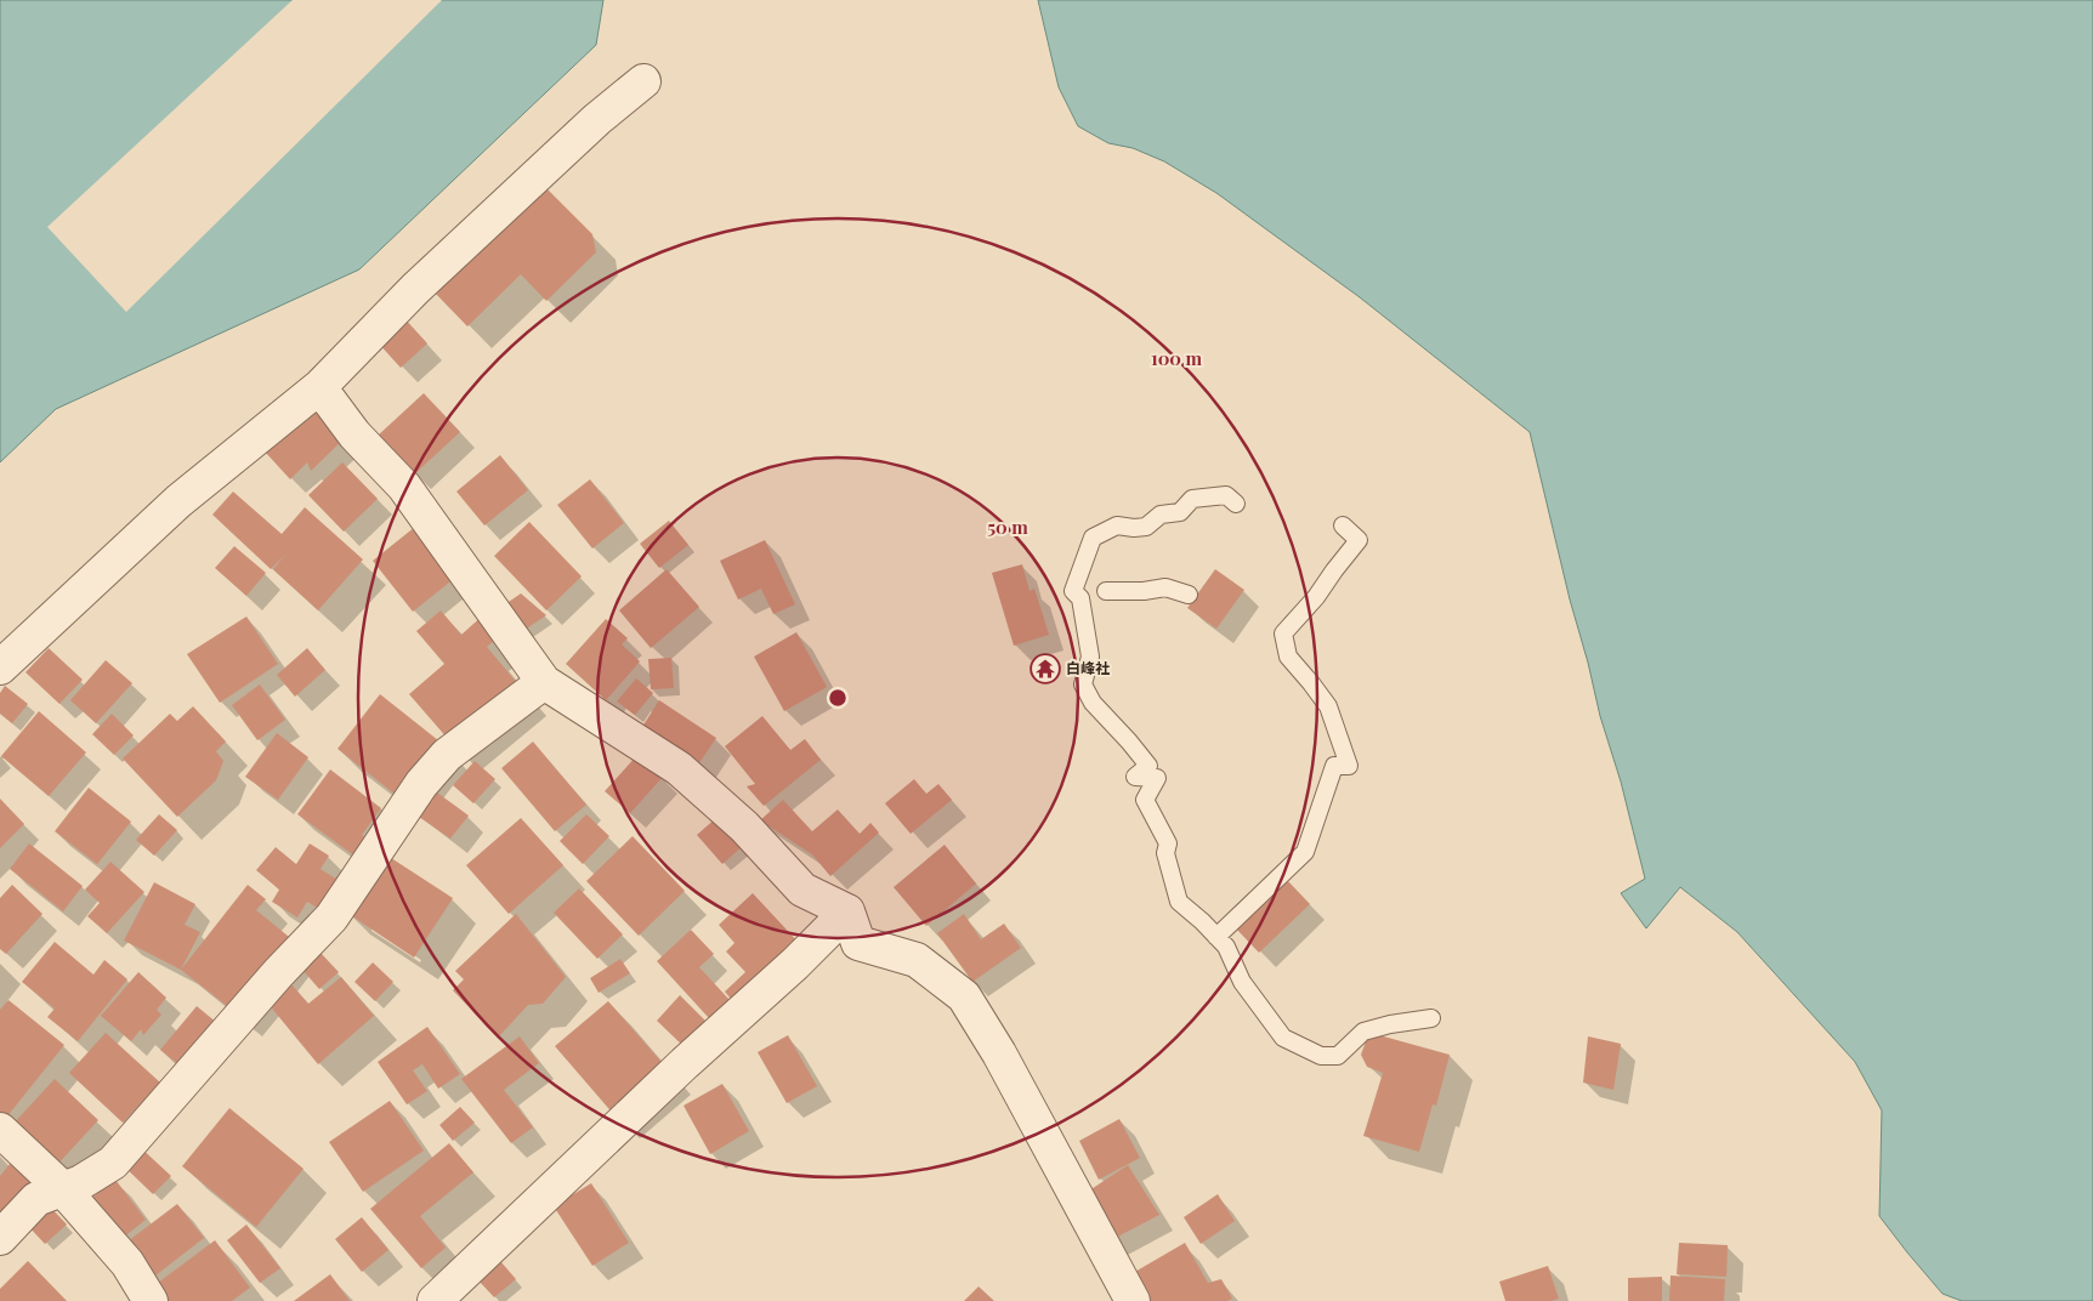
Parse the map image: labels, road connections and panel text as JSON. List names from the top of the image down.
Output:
{
  "places": {
    "temple": ["白峰社"]
  },
  "rings": ["100 m", "50 m"]
}
